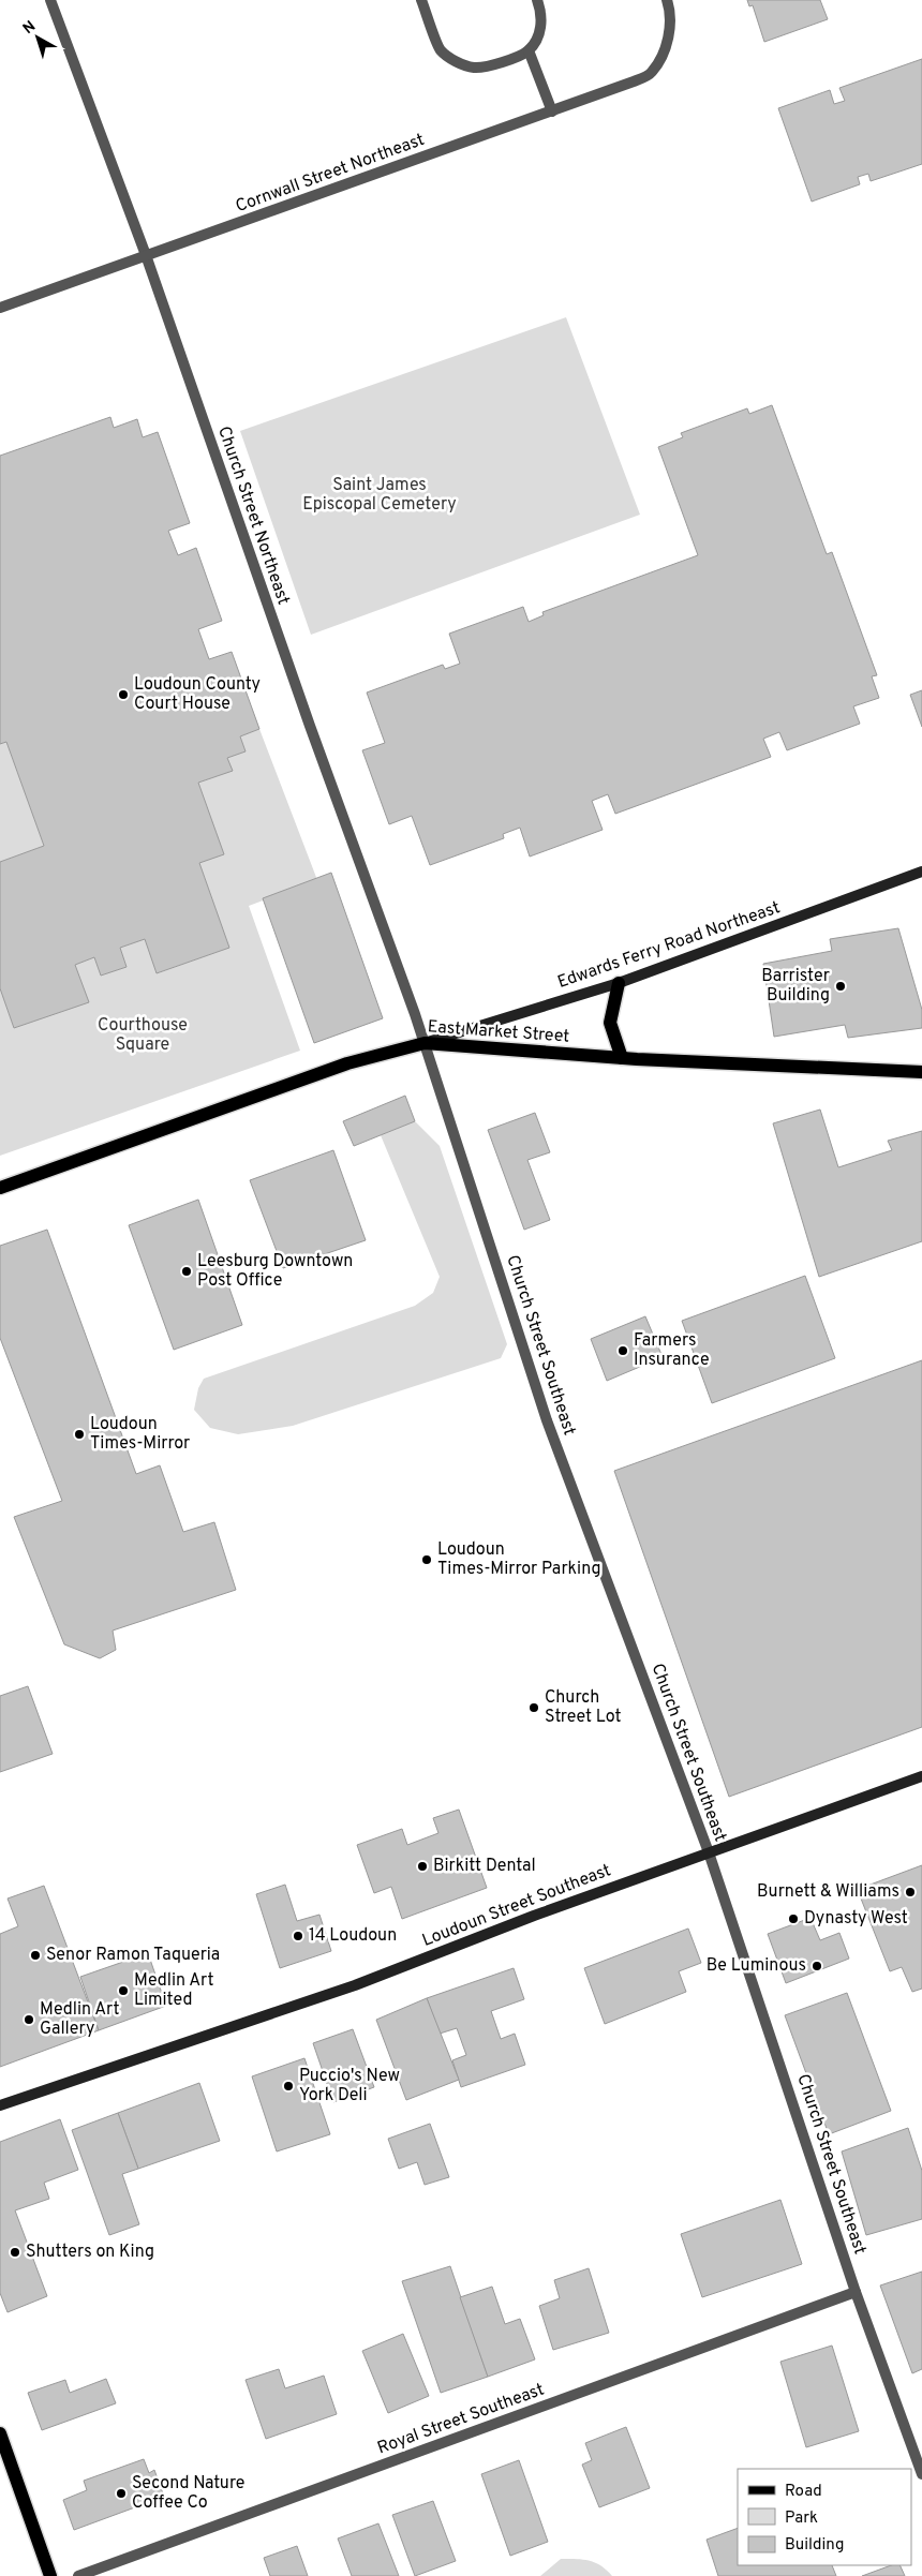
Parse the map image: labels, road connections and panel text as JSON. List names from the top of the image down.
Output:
{
  "streets": {
    "main road": ["Edwards Ferry Road Northeast", "East Market Street", "Loudoun Street Southeast"],
    "street": [
      "Cornwall Street Northeast",
      "Church Street Northeast",
      "Church Street Southeast",
      "Royal Street Southeast"
    ]
  },
  "crossings": [
    ["Cornwall Street Northeast", "Church Street Northeast"],
    ["Church Street Northeast", "Edwards Ferry Road Northeast"],
    ["Church Street Northeast", "East Market Street"],
    ["Church Street Northeast", "Church Street Southeast"],
    ["Edwards Ferry Road Northeast", "East Market Street"],
    ["Edwards Ferry Road Northeast", "Church Street Southeast"],
    ["East Market Street", "Church Street Southeast"],
    ["Church Street Southeast", "Loudoun Street Southeast"],
    ["Church Street Southeast", "Royal Street Southeast"]
  ],
  "parks": ["Saint James Episcopal Cemetery", "Courthouse Square"],
  "places": [
    "Loudoun County Court House",
    "Barrister Building",
    "Leesburg Downtown Post Office",
    "Farmers Insurance",
    "Loudoun Times-Mirror",
    "Loudoun Times-Mirror Parking",
    "Church Street Lot",
    "Birkitt Dental",
    "Burnett & Williams",
    "Dynasty West",
    "14 Loudoun",
    "Senor Ramon Taqueria",
    "Be Luminous",
    "Medlin Art Limited",
    "Medlin Art Gallery",
    "Puccio's New York Deli",
    "Shutters on King",
    "Second Nature Coffee Co"
  ],
  "legend": ["Road", "Park", "Building"],
  "north": "top left"
}
